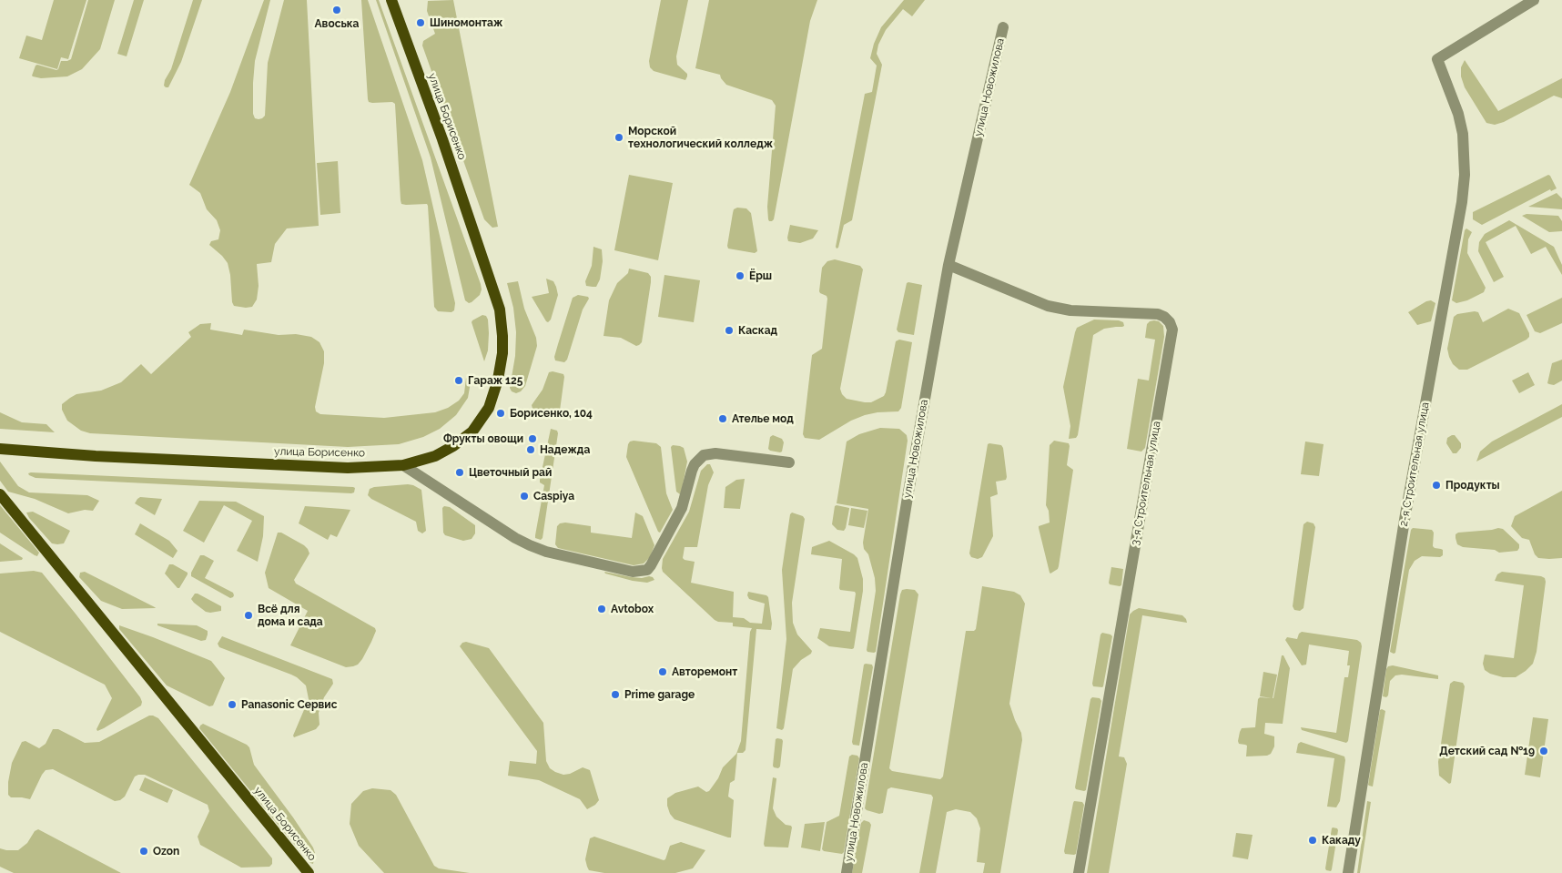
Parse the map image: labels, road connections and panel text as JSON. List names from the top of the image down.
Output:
{
  "streets": {
    "main road": ["улица Борисенко"],
    "street": ["улица Новожилова", "2-я Строительная улица", "3-я Строительная улица"]
  },
  "crossings": [
    ["улица Новожилова", "3-я Строительная улица"]
  ],
  "places": [
    "Авоська",
    "Шиномонтаж",
    "Морской технологический колледж",
    "Ёрш",
    "Каскад",
    "Гараж 125",
    "Борисенко, 104",
    "Ателье мод",
    "Фрукты овощи",
    "Надежда",
    "Цветочный рай",
    "Продукты",
    "Caspiya",
    "Avtobox",
    "Всё для дома и сада",
    "Авторемонт",
    "Prime garage",
    "Panasonic Сервис",
    "Детский сад №19",
    "Какаду",
    "Ozon"
  ]
}
